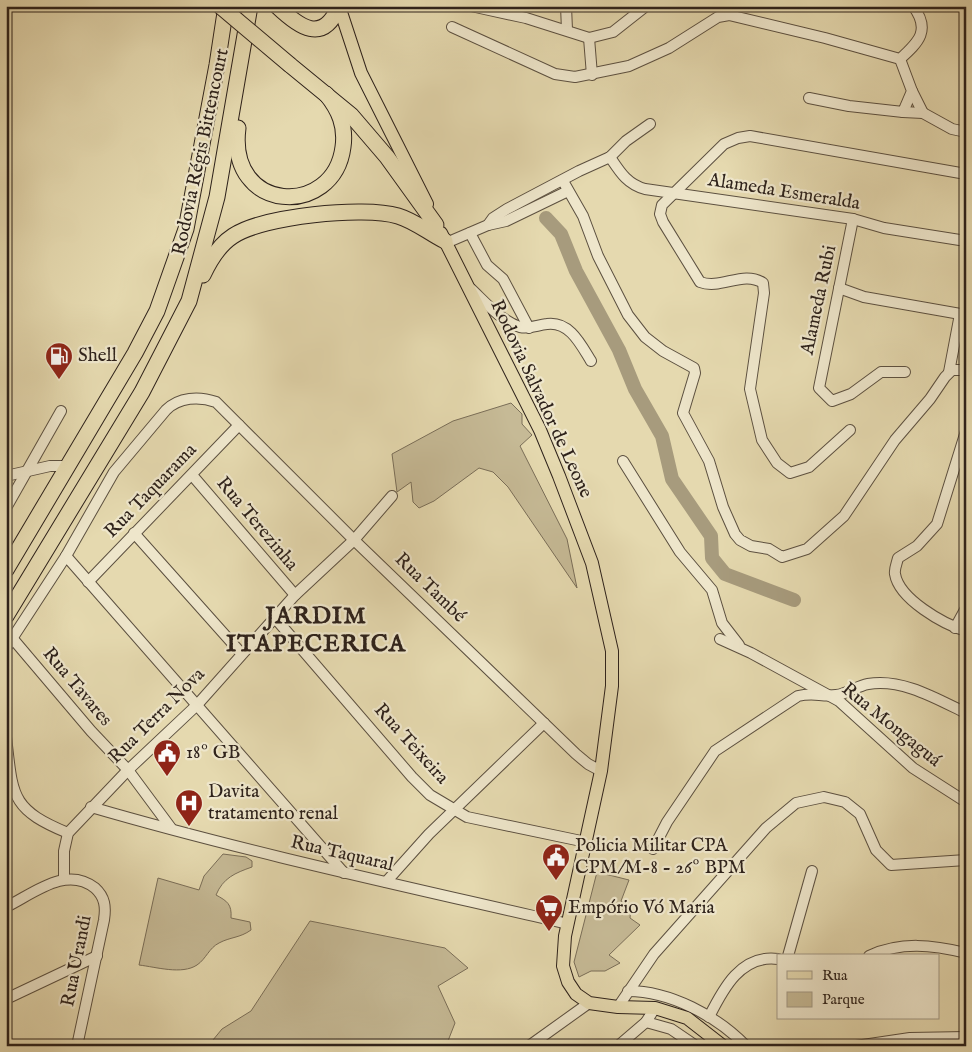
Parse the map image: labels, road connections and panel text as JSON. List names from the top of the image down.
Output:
{
  "streets": {
    "highway": ["Rodovia Régis Bittencourt"],
    "main road": ["Rodovia Salvador de Leone"],
    "street": [
      "Alameda Esmeralda",
      "Alameda Rubi",
      "Rua Taquarama",
      "Rua Terezinha",
      "Rua També",
      "Rua Tavares",
      "Rua Terra Nova",
      "Rua Mongaguá",
      "Rua Teixeira",
      "Rua Taquaral",
      "Rua Urandi"
    ]
  },
  "crossings": [
    ["Alameda Esmeralda", "Alameda Rubi"],
    ["Rodovia Salvador de Leone", "Rua També"],
    ["Rodovia Salvador de Leone", "Rua Teixeira"],
    ["Rodovia Salvador de Leone", "Rua Taquaral"],
    ["Rua Taquarama", "Rua Terezinha"],
    ["Rua Taquarama", "Rua També"],
    ["Rua Terezinha", "Rua Terra Nova"],
    ["Rua També", "Rua Tavares"],
    ["Rua També", "Rua Terra Nova"],
    ["Rua Tavares", "Rua Terra Nova"],
    ["Rua Tavares", "Rua Taquaral"],
    ["Rua Terra Nova", "Rua Teixeira"],
    ["Rua Terra Nova", "Rua Taquaral"]
  ],
  "districts": ["JARDIM ITAPECERICA"],
  "places": {
    "fuel station": ["Shell"],
    "public building": ["18º GB", "Policia Militar CPA CPM/M-8 - 26º BPM"],
    "hospital": ["Davita tratamento renal"],
    "supermarket": ["Empório Vó Maria"]
  },
  "legend": ["Rua", "Parque"]
}
